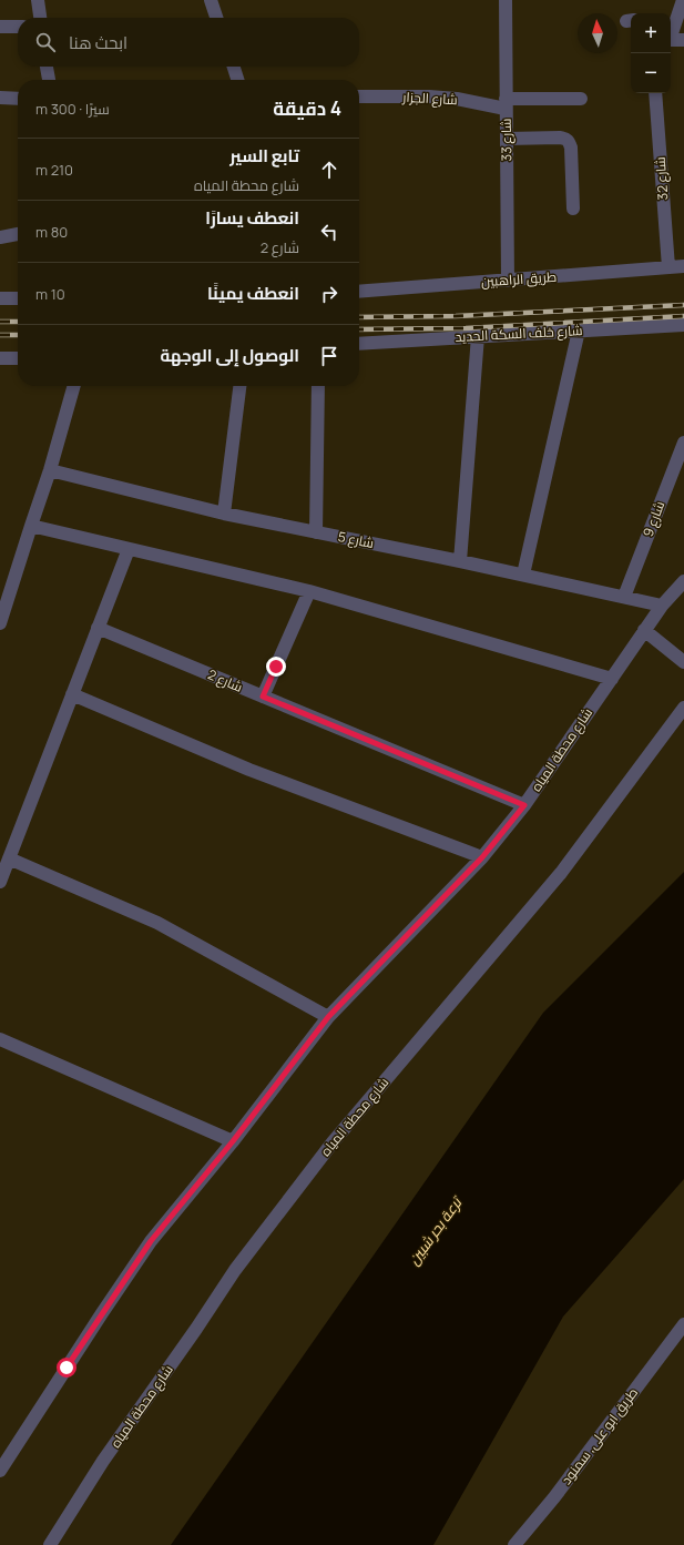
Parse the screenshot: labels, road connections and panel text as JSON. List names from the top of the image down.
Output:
{
  "streets": {
    "street": [
      "شارع الجزار",
      "شارع 33",
      "شارع 32",
      "طريق الراهبين",
      "شارع خلف السكة الحديد",
      "شارع 9",
      "شارع 5",
      "شارع 2",
      "شارع محطة المياه",
      "طريق ابو على, سمنود"
    ]
  },
  "crossings": [
    ["شارع الجزار", "شارع 33"],
    ["شارع 33", "طريق الراهبين"],
    ["شارع 32", "طريق الراهبين"],
    ["شارع 9", "شارع 5"],
    ["شارع 5", "شارع محطة المياه"],
    ["شارع 2", "شارع محطة المياه"]
  ],
  "water": ["ترعة بحر شبين"],
  "north": "top",
  "page": {
    "map_buttons": ["+", "−"],
    "search": "ابحث هنا",
    "heading": ["4 دقيقة", "سيرًا · 300 m"],
    "list": [
      ["تابع السير", "شارع محطة المياه", "210 m"],
      ["انعطف يسارًا", "شارع 2", "80 m"],
      ["انعطف يمينًا", "10 m"],
      "الوصول إلى الوجهة"
    ]
  }
}
